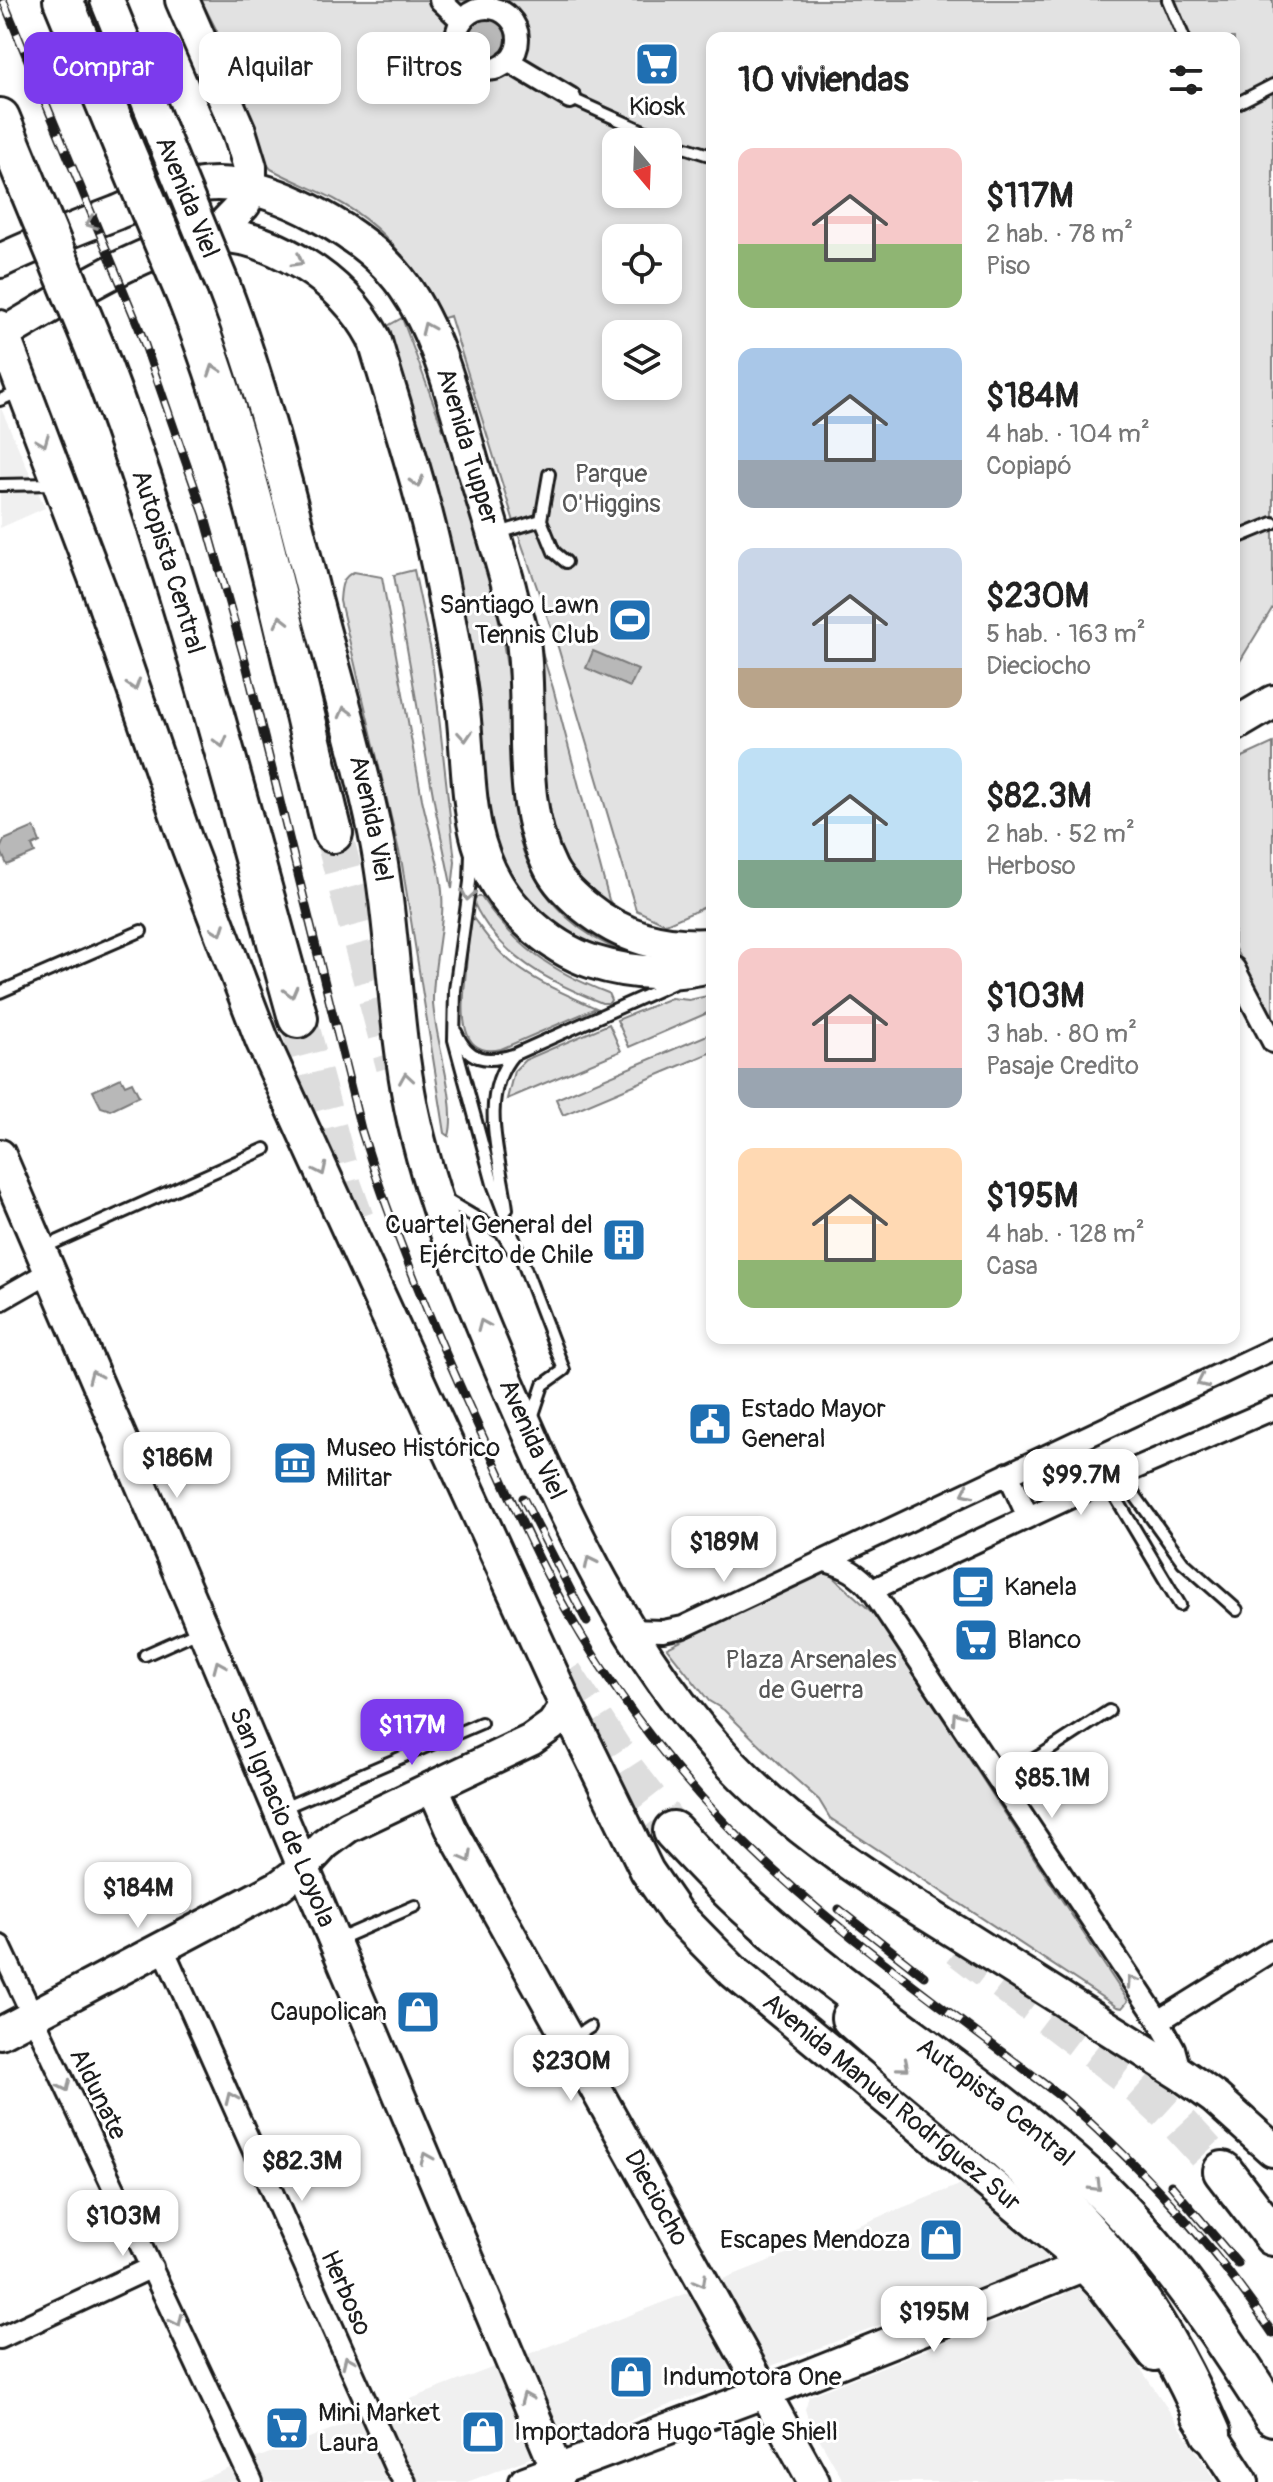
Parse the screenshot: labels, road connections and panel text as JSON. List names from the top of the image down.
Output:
{
  "streets": {
    "highway": ["Autopista Central"],
    "main road": ["Avenida Viel", "Avenida Tupper", "Avenida Manuel Rodríguez Sur"],
    "street": [
      "San Ignacio de Loyola",
      "Aldunate",
      "Dieciocho",
      "Herboso"
    ]
  },
  "one_way": [
    "San Ignacio de Loyola",
    "Aldunate",
    "Dieciocho",
    "Herboso"
  ],
  "parks": ["Parque O'Higgins", "Plaza Arsenales de Guerra"],
  "places": {
    "supermarket": ["Kiosk", "Blanco", "Mini Market Laura"],
    "sports": ["Santiago Lawn Tennis Club"],
    "building": ["Cuartel General del Ejército de Chile"],
    "public building": ["Estado Mayor General"],
    "museum": ["Museo Histórico Militar"],
    "cafe": ["Kanela"],
    "shop": [
      "Caupolican",
      "Escapes Mendoza",
      "Indumotora One",
      "Importadora Hugo Tagle Shiell"
    ]
  },
  "north": "bottom",
  "page": {
    "chip": ["Comprar", "Alquilar", "Filtros"],
    "heading": "10 viviendas",
    "list": [
      {
        "name": "$117M",
        "note": "2 hab. · 78 m² · Piso"
      },
      {
        "name": "$184M",
        "note": "4 hab. · 104 m² · Copiapó"
      },
      {
        "name": "$230M",
        "note": "5 hab. · 163 m² · Dieciocho"
      },
      {
        "name": "$82.3M",
        "note": "2 hab. · 52 m² · Herboso"
      },
      {
        "name": "$103M",
        "note": "3 hab. · 80 m² · Pasaje Credito"
      },
      {
        "name": "$195M",
        "note": "4 hab. · 128 m² · Casa"
      }
    ],
    "price": [
      "$186M",
      "$99.7M",
      "$189M",
      "$117M",
      "$85.1M",
      "$184M",
      "$230M",
      "$82.3M",
      "$103M",
      "$195M"
    ]
  }
}
